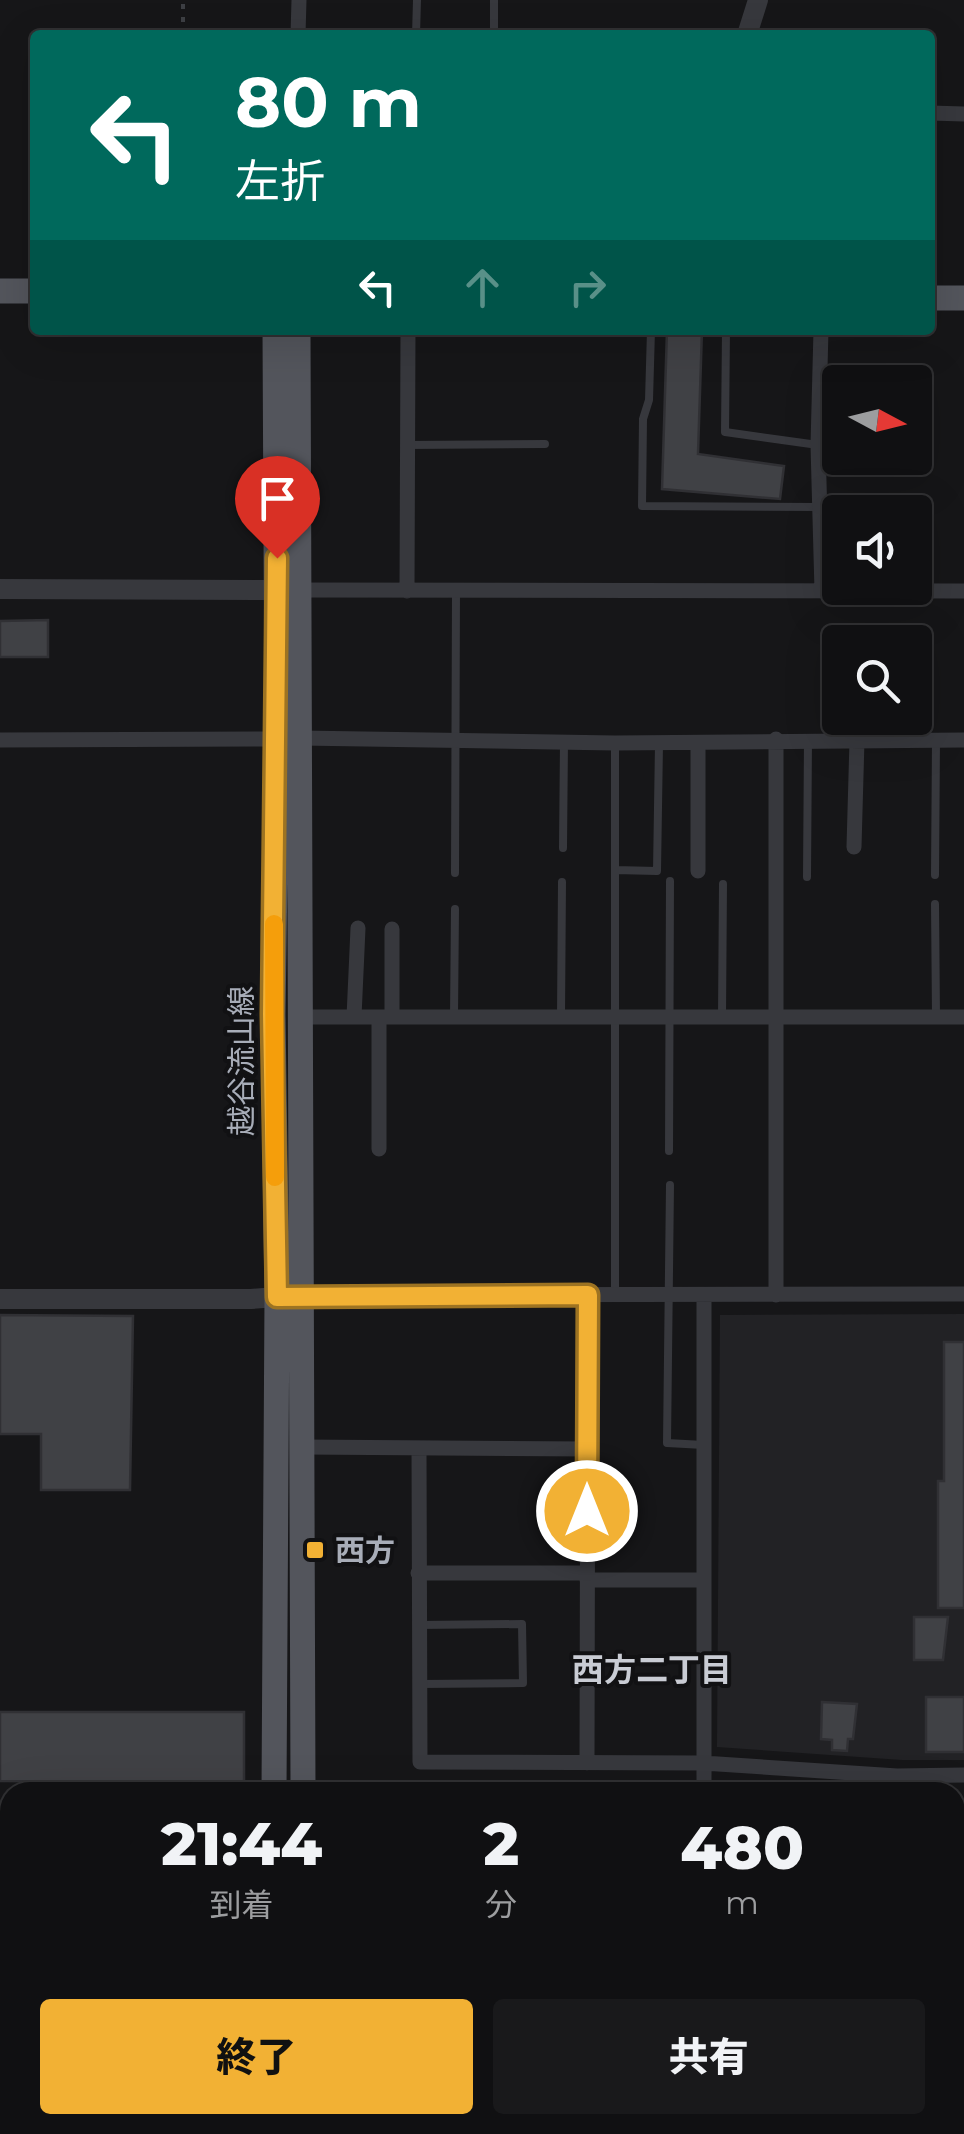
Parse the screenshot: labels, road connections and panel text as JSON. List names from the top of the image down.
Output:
{
  "streets": {
    "main road": ["越谷流山線"]
  },
  "districts": ["西方二丁目"],
  "places": {
    "transit": ["西方"]
  },
  "north": "right",
  "page": {
    "turn": ["80 m", "左折"],
    "eta": [
      "21:44",
      "到着",
      "2",
      "分",
      "480",
      "m"
    ],
    "buttons": ["終了", "共有"]
  }
}
